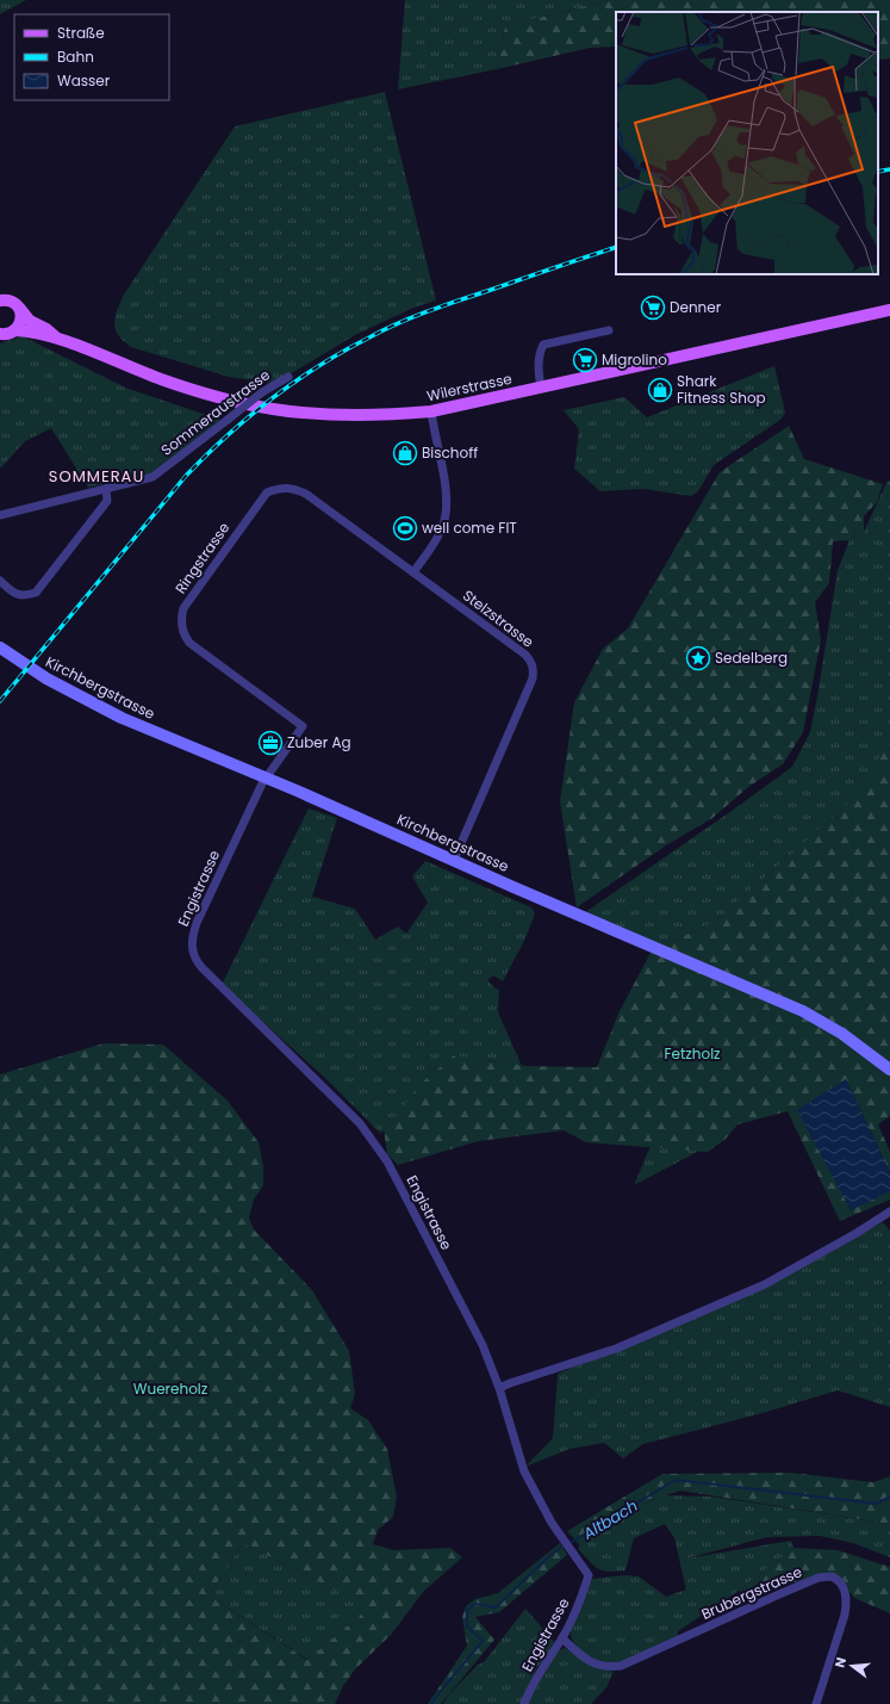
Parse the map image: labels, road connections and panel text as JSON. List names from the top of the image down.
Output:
{
  "streets": {
    "main road": ["Wilerstrasse", "Kirchbergstrasse"],
    "street": [
      "Sommeraustrasse",
      "Ringstrasse",
      "Stelzstrasse",
      "Engistrasse",
      "Brubergstrasse"
    ]
  },
  "crossings": [
    ["Ringstrasse", "Stelzstrasse"],
    ["Ringstrasse", "Kirchbergstrasse"],
    ["Ringstrasse", "Engistrasse"],
    ["Stelzstrasse", "Kirchbergstrasse"],
    ["Kirchbergstrasse", "Engistrasse"],
    ["Engistrasse", "Brubergstrasse"]
  ],
  "districts": ["SOMMERAU"],
  "water": ["Altbach"],
  "parks": ["Fetzholz", "Wuereholz"],
  "places": {
    "supermarket": ["Denner", "Migrolino"],
    "shop": ["Shark Fitness Shop", "Bischoff"],
    "sports": ["well come FIT"],
    "place": ["Sedelberg"],
    "office": ["Zuber Ag"]
  },
  "legend": ["Straße", "Bahn", "Wasser"],
  "north": "left"
}
